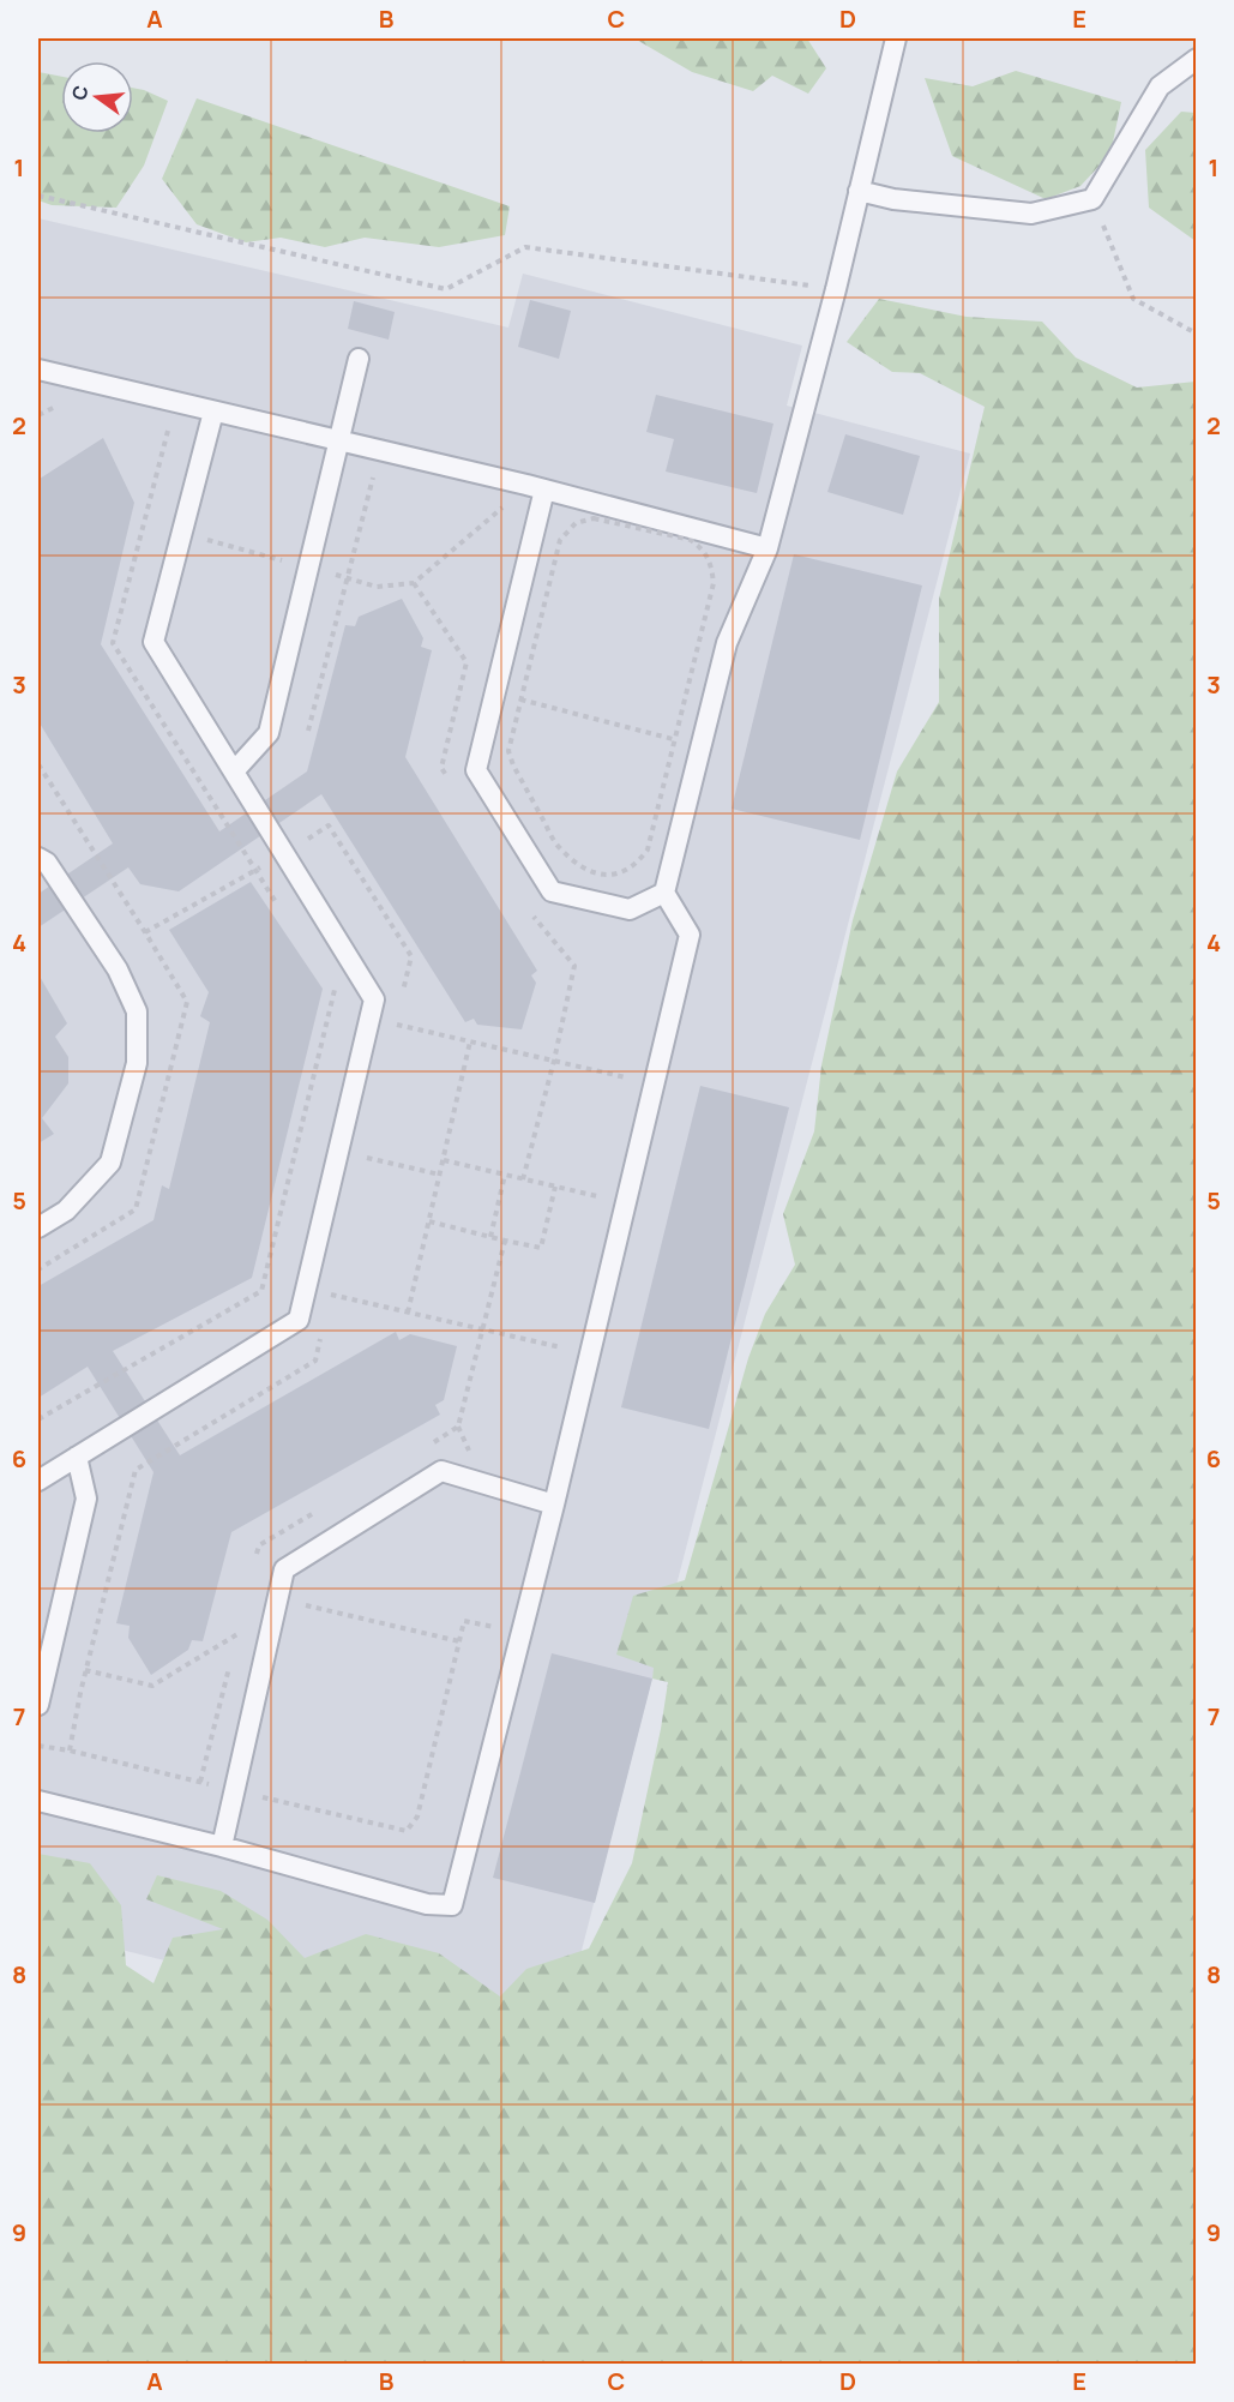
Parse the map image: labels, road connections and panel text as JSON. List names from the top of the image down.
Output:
{
  "north": "left",
  "grid": {
    "columns": [
      "A",
      "B",
      "C",
      "D",
      "E"
    ],
    "rows": [
      "1",
      "2",
      "3",
      "4",
      "5",
      "6",
      "7",
      "8",
      "9"
    ]
  }
}
